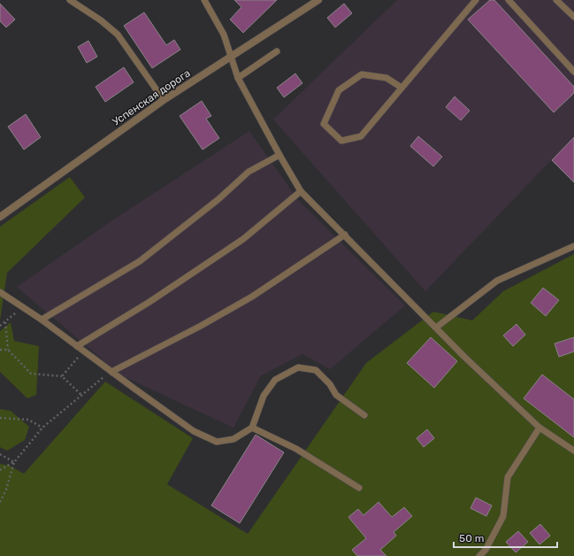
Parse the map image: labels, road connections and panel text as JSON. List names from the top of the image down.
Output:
{
  "streets": {
    "street": ["Успенская дорога"]
  },
  "scale_bar": "50 m"
}
